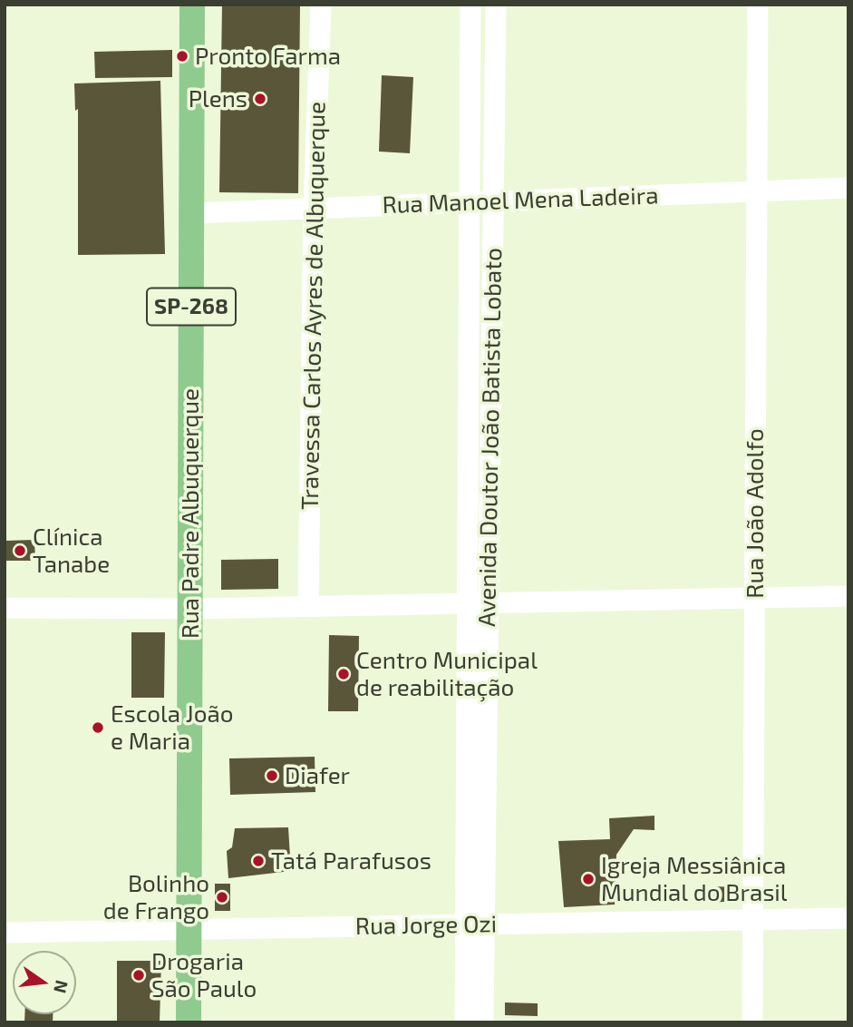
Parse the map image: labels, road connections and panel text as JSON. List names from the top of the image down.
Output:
{
  "streets": {
    "main road": ["SP-268", "Rua Padre Albuquerque"],
    "street": [
      "Rua Manoel Mena Ladeira",
      "Travessa Carlos Ayres de Albuquerque",
      "Avenida Doutor João Batista Lobato",
      "Rua João Adolfo",
      "Rua Jorge Ozi"
    ]
  },
  "crossings": [
    ["Rua Manoel Mena Ladeira", "Travessa Carlos Ayres de Albuquerque"],
    ["Rua Manoel Mena Ladeira", "Avenida Doutor João Batista Lobato"],
    ["Rua Manoel Mena Ladeira", "Rua Padre Albuquerque"],
    ["Rua Manoel Mena Ladeira", "Rua João Adolfo"],
    ["SP-268", "Rua Padre Albuquerque"],
    ["Avenida Doutor João Batista Lobato", "Rua Jorge Ozi"],
    ["Rua Padre Albuquerque", "Rua Jorge Ozi"],
    ["Rua João Adolfo", "Rua Jorge Ozi"]
  ],
  "places": [
    "Pronto Farma",
    "Plens",
    "Clínica Tanabe",
    "Centro Municipal de reabilitação",
    "Escola João e Maria",
    "Diafer",
    "Tatá Parafusos",
    "Igreja Messiânica Mundial do Brasil",
    "Bolinho de Frango",
    "Drogaria São Paulo"
  ],
  "north": "right"
}
